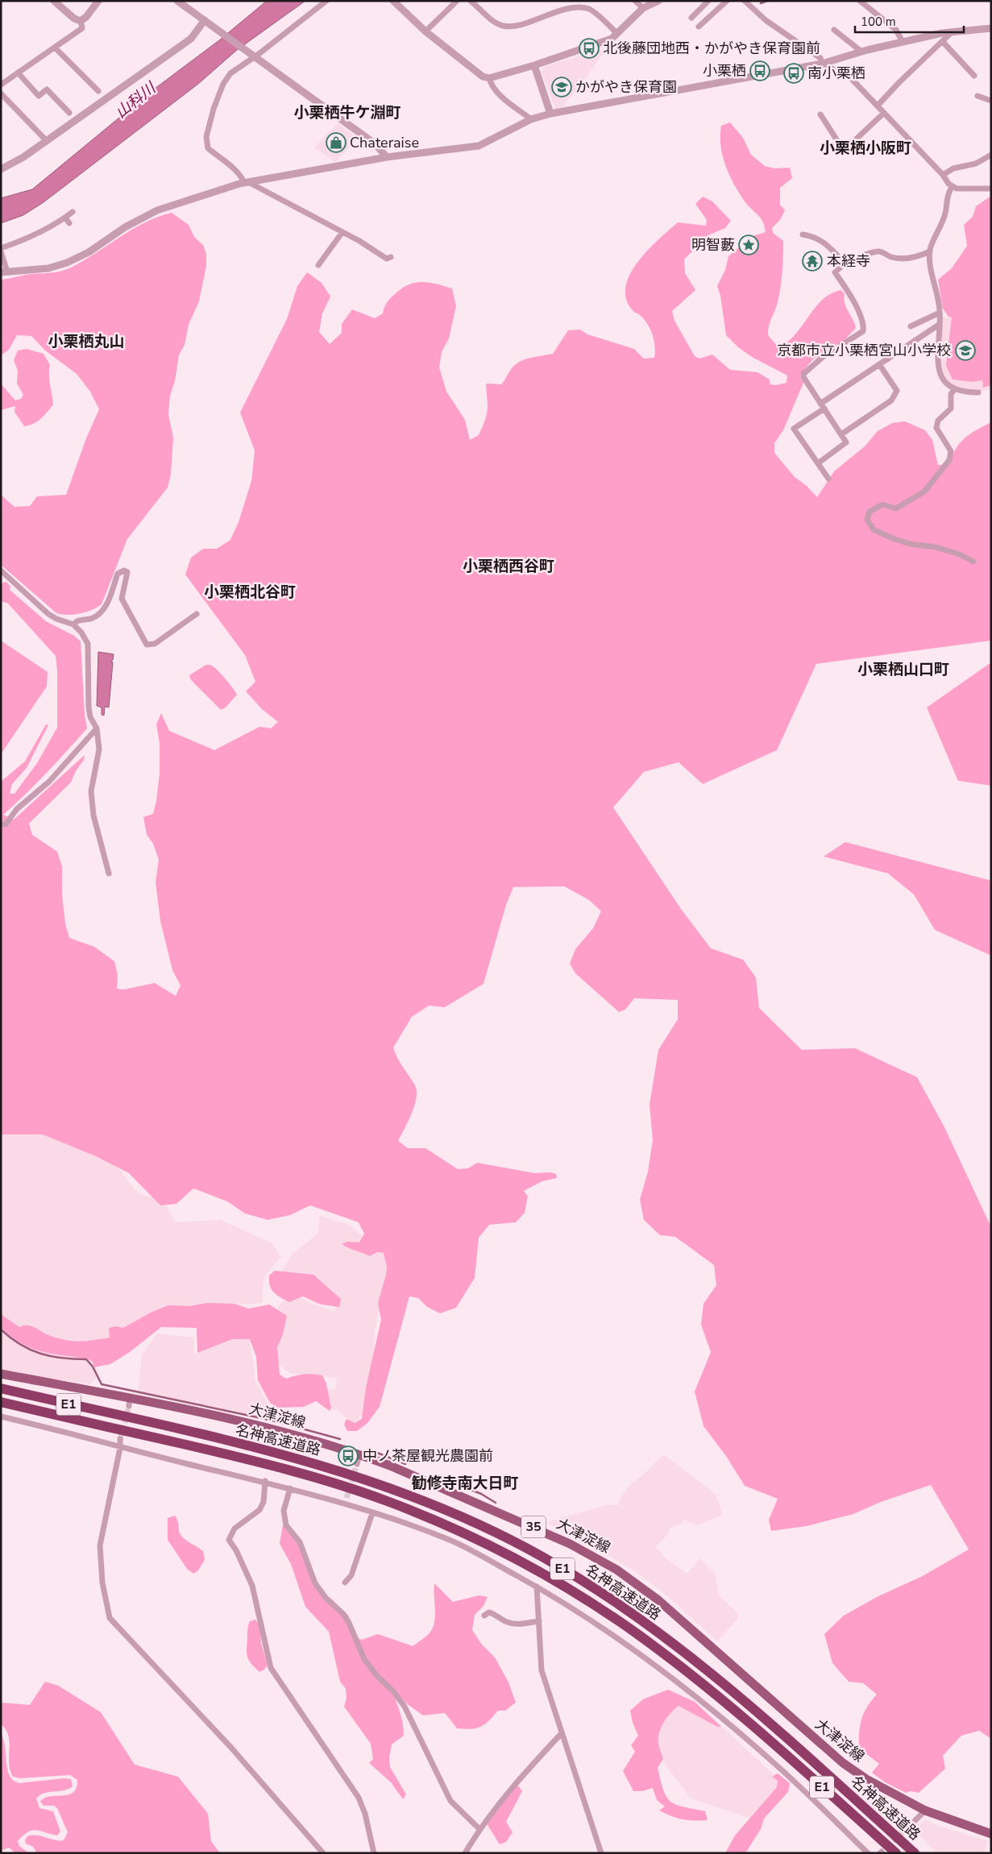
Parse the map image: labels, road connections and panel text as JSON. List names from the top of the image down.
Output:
{
  "streets": {
    "highway": ["E1", "名神高速道路"],
    "main road": ["大津淀線", "35"]
  },
  "districts": [
    "小栗栖牛ケ淵町",
    "小栗栖小阪町",
    "小栗栖丸山",
    "小栗栖西谷町",
    "小栗栖北谷町",
    "小栗栖山口町",
    "勧修寺南大日町"
  ],
  "water": ["山科川"],
  "places": {
    "bus stop": [
      "北後藤団地西・かがやき保育園前",
      "小栗栖",
      "南小栗栖",
      "中ノ茶屋観光農園前"
    ],
    "school or university": ["かがやき保育園", "京都市立小栗栖宮山小学校"],
    "shop": ["Chateraise"],
    "place": ["明智藪"],
    "temple": ["本経寺"]
  },
  "scale_bar": "100 m"
}
